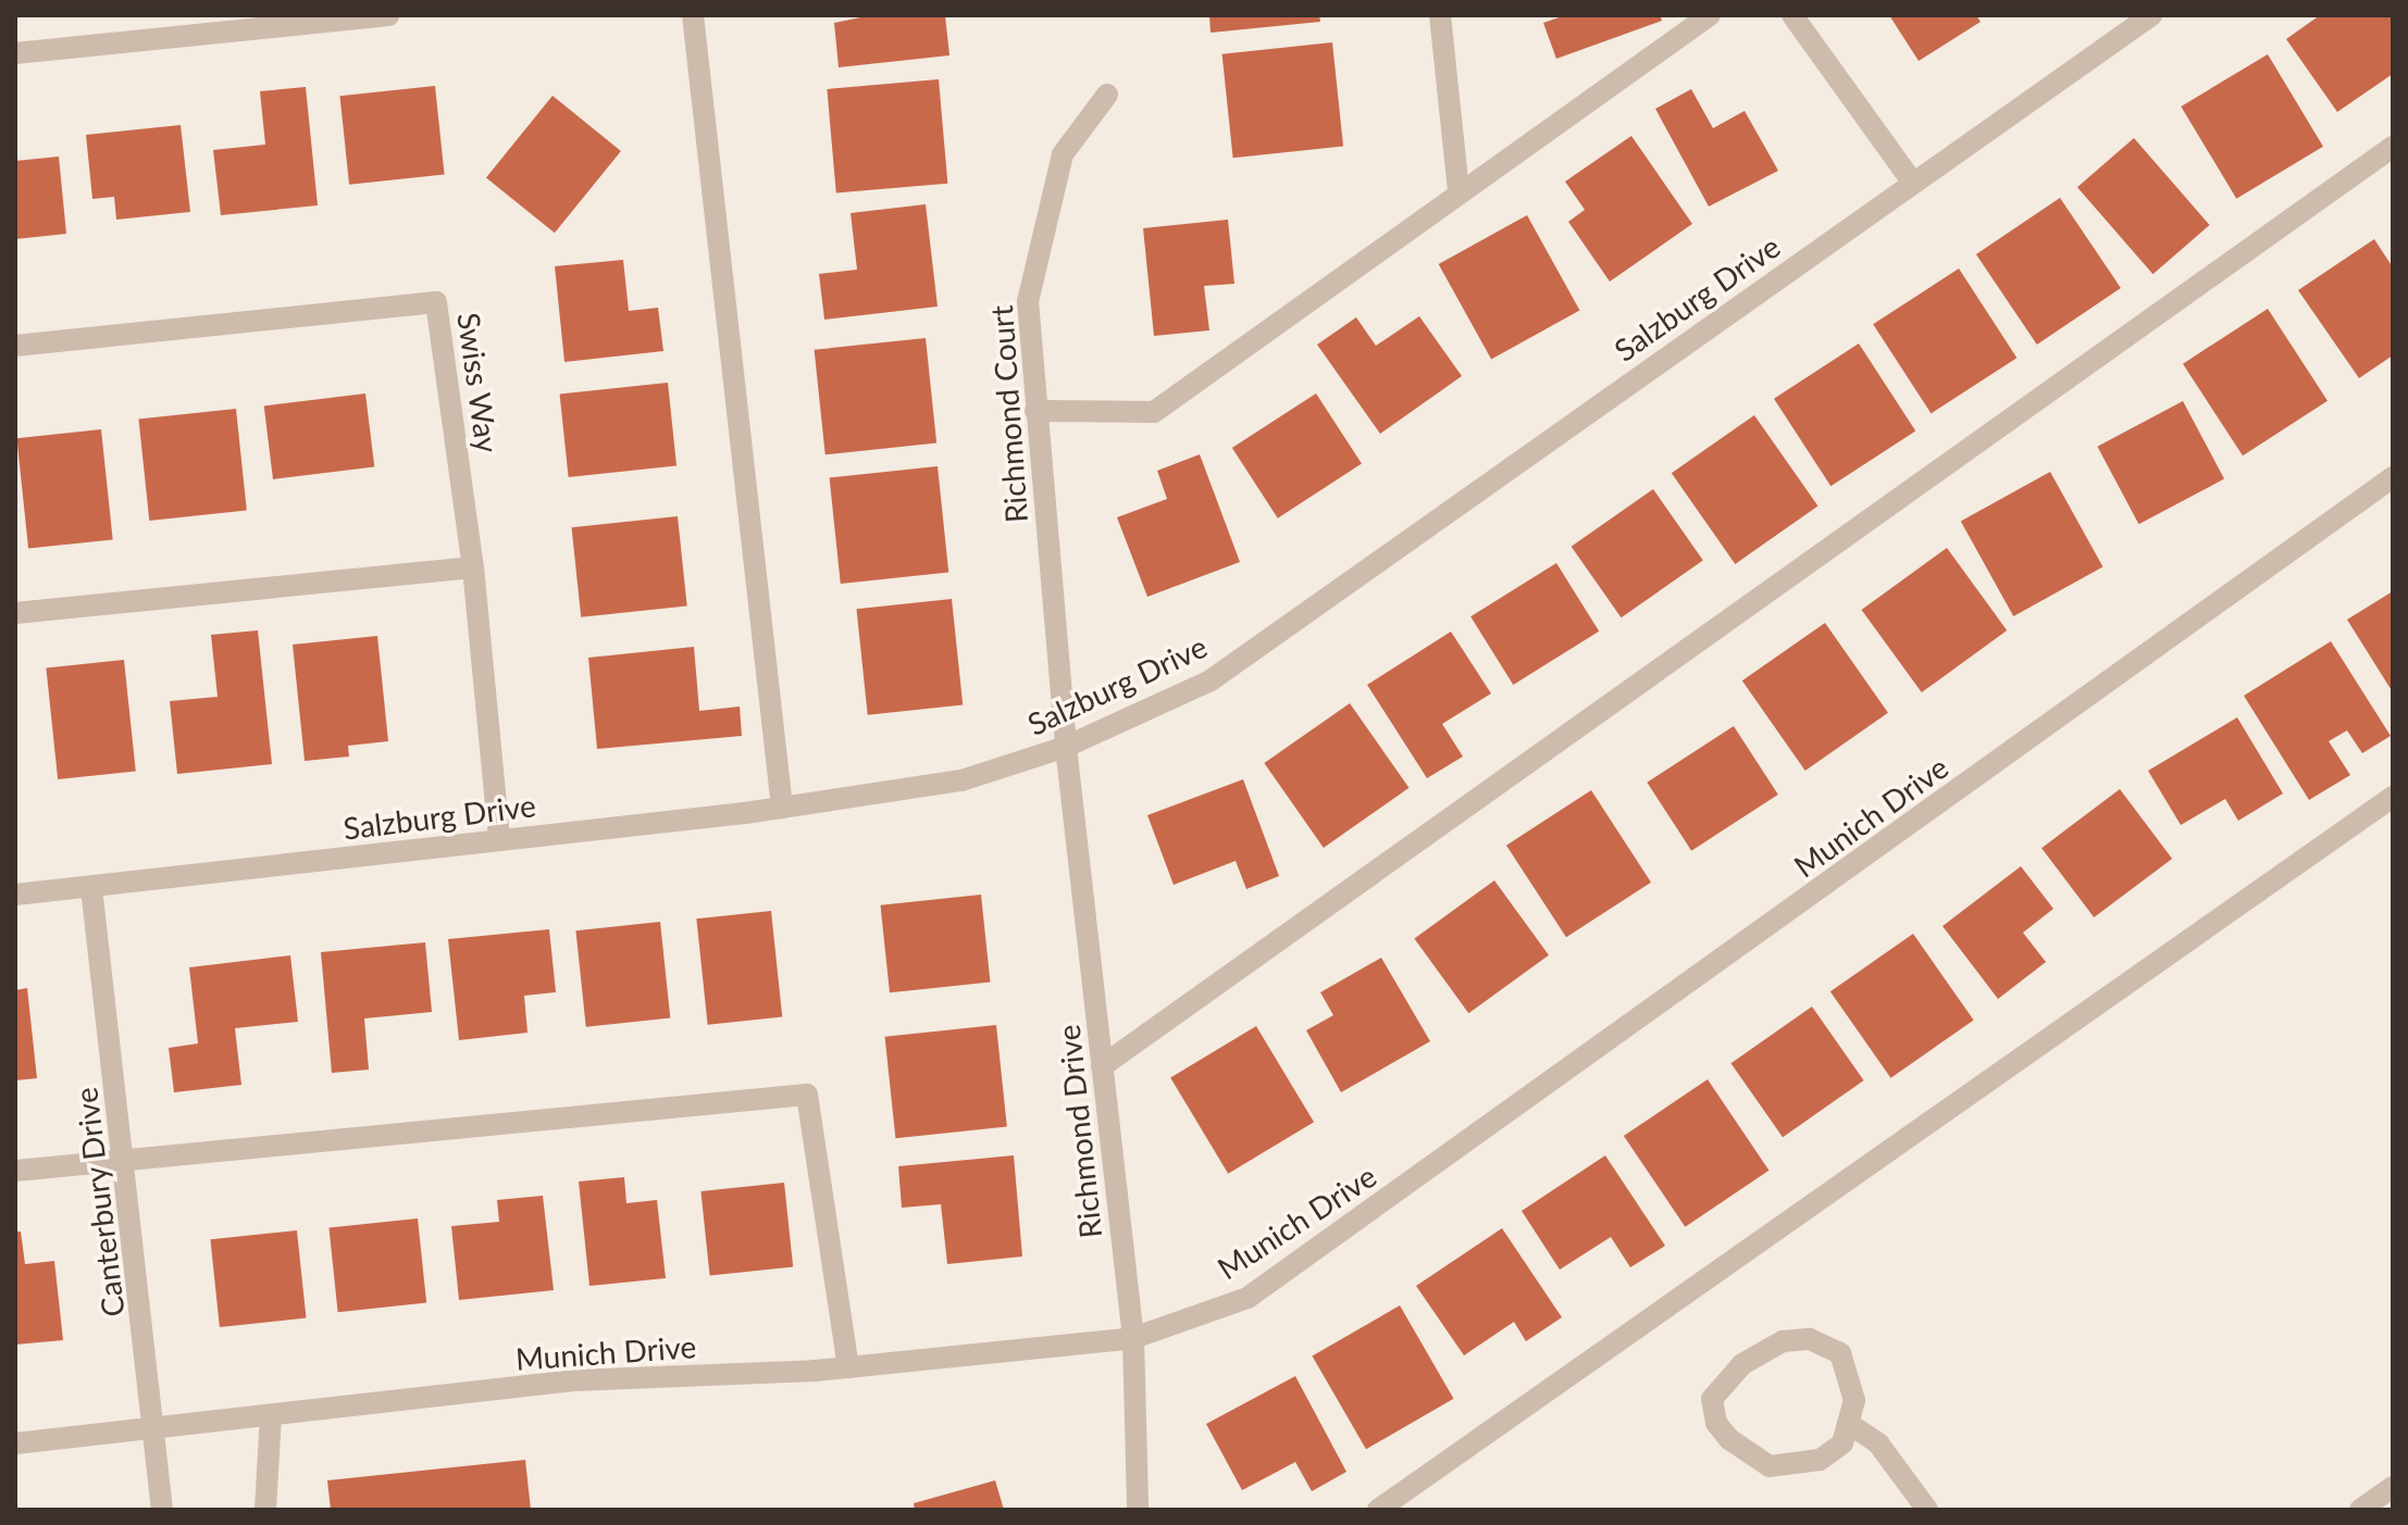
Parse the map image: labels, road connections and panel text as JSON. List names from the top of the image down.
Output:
{
  "streets": {
    "street": [
      "Salzburg Drive",
      "Swiss Way",
      "Richmond Court",
      "Munich Drive",
      "Richmond Drive",
      "Canterbury Drive"
    ]
  },
  "crossings": [
    ["Salzburg Drive", "Swiss Way"],
    ["Salzburg Drive", "Richmond Court"],
    ["Salzburg Drive", "Richmond Drive"],
    ["Salzburg Drive", "Canterbury Drive"],
    ["Richmond Court", "Richmond Drive"],
    ["Munich Drive", "Richmond Drive"],
    ["Munich Drive", "Canterbury Drive"]
  ]
}
